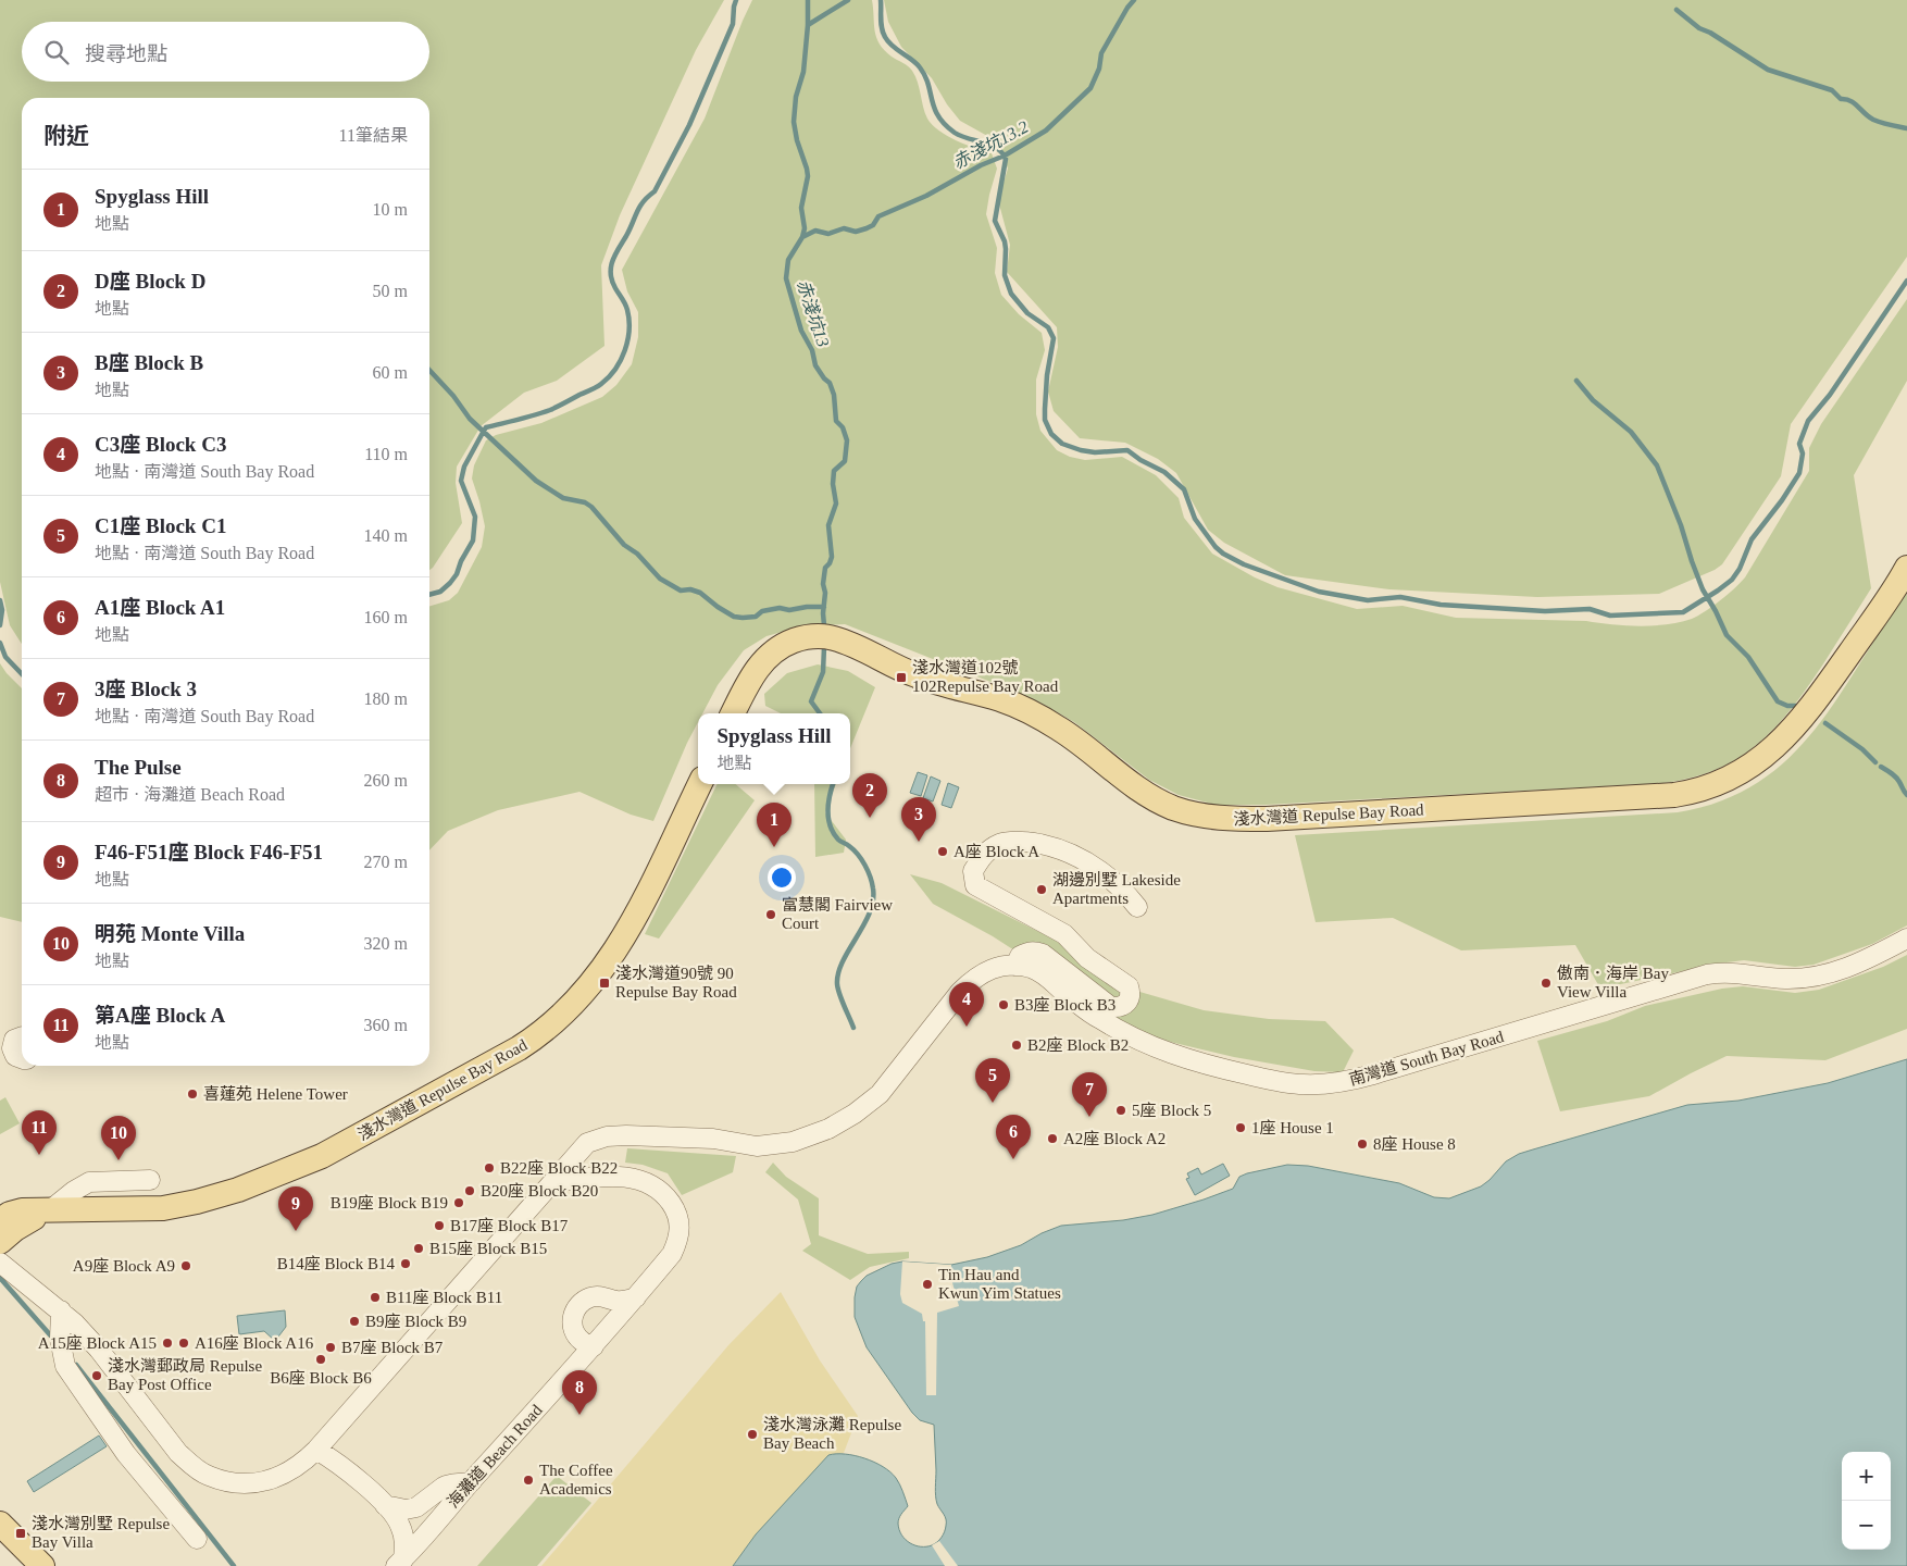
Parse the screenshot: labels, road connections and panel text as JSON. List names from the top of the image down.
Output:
{
  "streets": {
    "main road": ["淺水灣道 Repulse Bay Road"],
    "street": ["南灣道 South Bay Road", "海灘道 Beach Road"]
  },
  "crossings": [
    ["南灣道 South Bay Road", "海灘道 Beach Road"]
  ],
  "water": ["赤淺坑13.2", "赤淺坑13"],
  "places": {
    "transit": ["淺水灣道102號 102Repulse Bay Road", "淺水灣道90號 90 Repulse Bay Road", "淺水灣別墅 Repulse Bay Villa"],
    "other": [
      "A座 Block A",
      "湖邊別墅 Lakeside Apartments",
      "富慧閣 Fairview Court",
      "傲南．海岸 Bay View Villa",
      "B3座 Block B3",
      "B2座 Block B2",
      "喜蓮苑 Helene Tower",
      "5座 Block 5",
      "1座 House 1",
      "A2座 Block A2",
      "8座 House 8",
      "B22座 Block B22",
      "B20座 Block B20",
      "B19座 Block B19",
      "B17座 Block B17",
      "B15座 Block B15",
      "B14座 Block B14",
      "A9座 Block A9",
      "Tin Hau and Kwun Yim Statues",
      "B11座 Block B11",
      "B9座 Block B9",
      "A15座 Block A15",
      "A16座 Block A16",
      "B7座 Block B7",
      "B6座 Block B6",
      "淺水灣郵政局 Repulse Bay Post Office",
      "淺水灣泳灘 Repulse Bay Beach",
      "The Coffee Academics"
    ]
  },
  "page": {
    "search": "搜尋地點",
    "heading": ["附近", "11筆結果"],
    "list": [
      {
        "mark": "1",
        "name": "Spyglass Hill",
        "note": "地點",
        "value": "10 m"
      },
      {
        "mark": "2",
        "name": "D座 Block D",
        "note": "地點",
        "value": "50 m"
      },
      {
        "mark": "3",
        "name": "B座 Block B",
        "note": "地點",
        "value": "60 m"
      },
      {
        "mark": "4",
        "name": "C3座 Block C3",
        "note": "地點 · 南灣道 South Bay Road",
        "value": "110 m"
      },
      {
        "mark": "5",
        "name": "C1座 Block C1",
        "note": "地點 · 南灣道 South Bay Road",
        "value": "140 m"
      },
      {
        "mark": "6",
        "name": "A1座 Block A1",
        "note": "地點",
        "value": "160 m"
      },
      {
        "mark": "7",
        "name": "3座 Block 3",
        "note": "地點 · 南灣道 South Bay Road",
        "value": "180 m"
      },
      {
        "mark": "8",
        "name": "The Pulse",
        "note": "超市 · 海灘道 Beach Road",
        "value": "260 m"
      },
      {
        "mark": "9",
        "name": "F46-F51座 Block F46-F51",
        "note": "地點",
        "value": "270 m"
      },
      {
        "mark": "10",
        "name": "明苑 Monte Villa",
        "note": "地點",
        "value": "320 m"
      },
      {
        "mark": "11",
        "name": "第A座 Block A",
        "note": "地點",
        "value": "360 m"
      }
    ],
    "popup": ["Spyglass Hill", "地點"],
    "pins": [
      "2",
      "3",
      "1",
      "4",
      "5",
      "7",
      "11",
      "6",
      "10",
      "9",
      "8"
    ],
    "map_buttons": ["+", "−"]
  }
}
